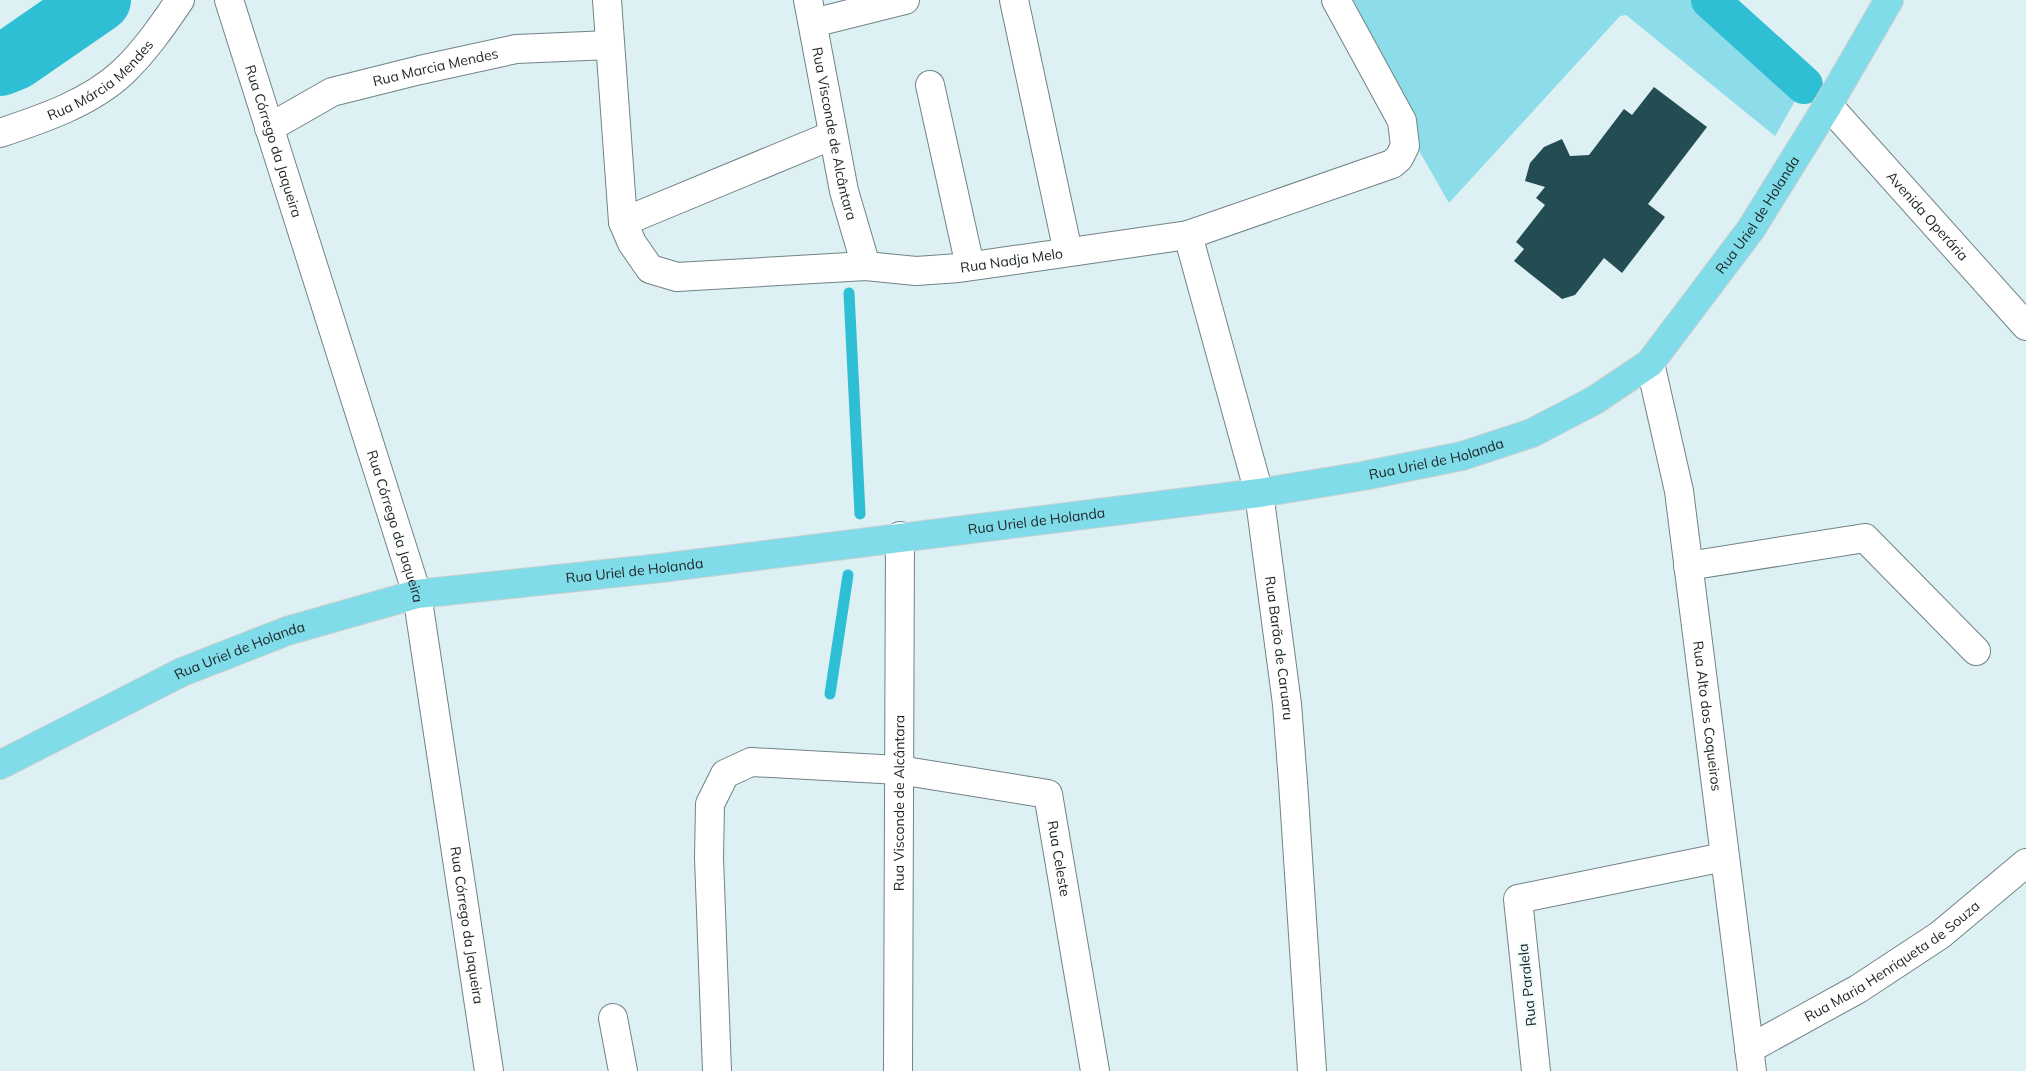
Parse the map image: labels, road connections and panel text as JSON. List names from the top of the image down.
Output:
{
  "streets": {
    "main road": ["Rua Uriel de Holanda"],
    "street": [
      "Rua Marcia Mendes",
      "Rua Márcia Mendes",
      "Rua Visconde de Alcântara",
      "Rua Córrego da Jaqueira",
      "Avenida Operária",
      "Rua Nadja Melo",
      "Rua Barão de Caruaru",
      "Rua Alto dos Coqueiros",
      "Rua Celeste",
      "Rua Maria Henriqueta de Souza",
      "Rua Paralela"
    ]
  },
  "crossings": [
    ["Rua Marcia Mendes", "Rua Córrego da Jaqueira"],
    ["Rua Visconde de Alcântara", "Rua Uriel de Holanda"],
    ["Rua Visconde de Alcântara", "Rua Nadja Melo"],
    ["Rua Visconde de Alcântara", "Rua Celeste"],
    ["Rua Córrego da Jaqueira", "Rua Uriel de Holanda"],
    ["Rua Uriel de Holanda", "Avenida Operária"],
    ["Rua Uriel de Holanda", "Rua Barão de Caruaru"],
    ["Rua Uriel de Holanda", "Rua Alto dos Coqueiros"],
    ["Rua Nadja Melo", "Rua Barão de Caruaru"],
    ["Rua Alto dos Coqueiros", "Rua Maria Henriqueta de Souza"],
    ["Rua Alto dos Coqueiros", "Rua Paralela"]
  ]
}
